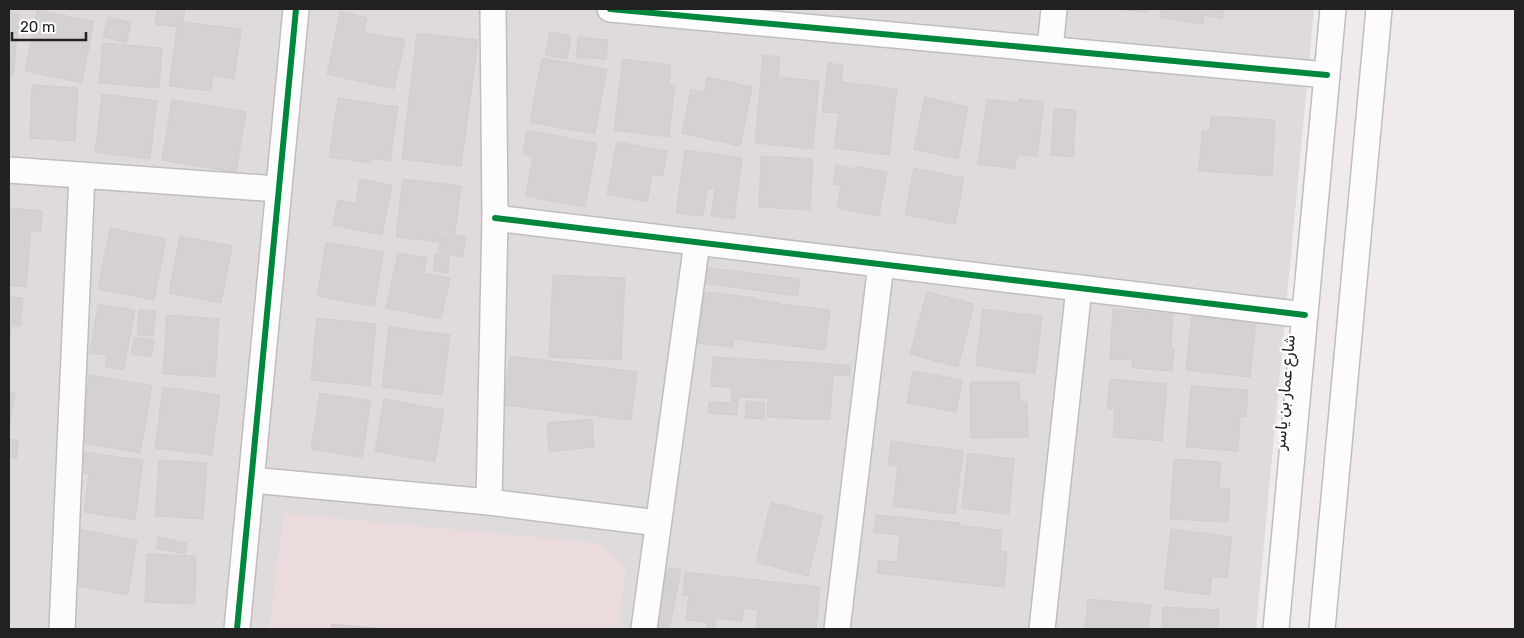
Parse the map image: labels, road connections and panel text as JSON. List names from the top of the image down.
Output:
{
  "streets": {
    "street": ["شارع عمار بن ياسر"]
  },
  "scale_bar": "20 m"
}
